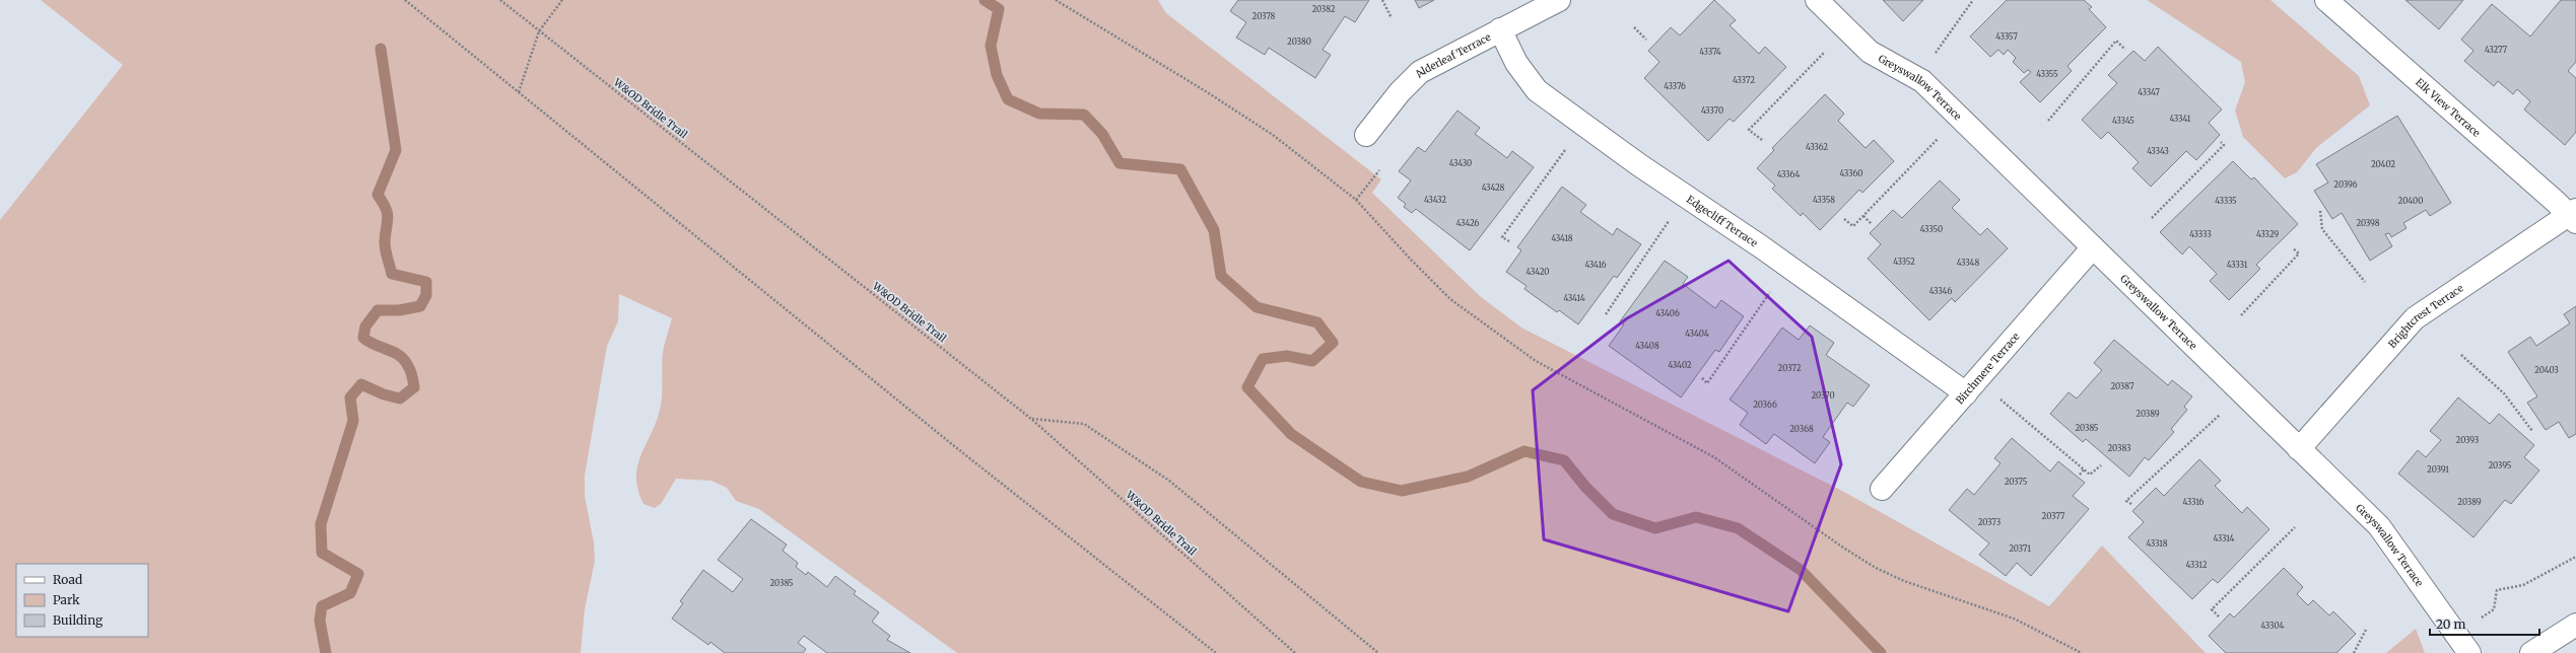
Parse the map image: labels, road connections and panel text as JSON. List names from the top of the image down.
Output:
{
  "streets": {
    "street": [
      "Alderleaf Terrace",
      "Greyswallow Terrace",
      "Elk View Terrace",
      "Edgecliff Terrace",
      "Brightcrest Terrace",
      "Birchmere Terrace"
    ],
    "path": ["W&OD Bridle Trail"]
  },
  "crossings": [
    ["Alderleaf Terrace", "Edgecliff Terrace"],
    ["Greyswallow Terrace", "Brightcrest Terrace"],
    ["Greyswallow Terrace", "Birchmere Terrace"],
    ["Elk View Terrace", "Brightcrest Terrace"],
    ["Edgecliff Terrace", "Birchmere Terrace"]
  ],
  "house_numbers": [
    "20382",
    "20378",
    "43357",
    "20380",
    "43277",
    "43374",
    "43355",
    "43372",
    "43376",
    "43347",
    "43370",
    "43341",
    "43345",
    "43362",
    "43343",
    "43430",
    "20402",
    "43360",
    "43364",
    "20396",
    "43428",
    "43432",
    "43358",
    "43335",
    "20400",
    "43426",
    "20398",
    "43350",
    "43333",
    "43329",
    "43418",
    "43352",
    "43348",
    "43416",
    "43331",
    "43420",
    "43346",
    "43414",
    "43406",
    "43404",
    "43408",
    "43402",
    "20372",
    "20403",
    "20387",
    "20370",
    "20366",
    "20389",
    "20385",
    "20368",
    "20393",
    "20383",
    "20395",
    "20391",
    "20375",
    "43316",
    "20389",
    "20377",
    "20373",
    "43314",
    "43318",
    "20371",
    "43312",
    "20385",
    "43304"
  ],
  "legend": ["Road", "Park", "Building"],
  "scale_bar": "20 m"
}
